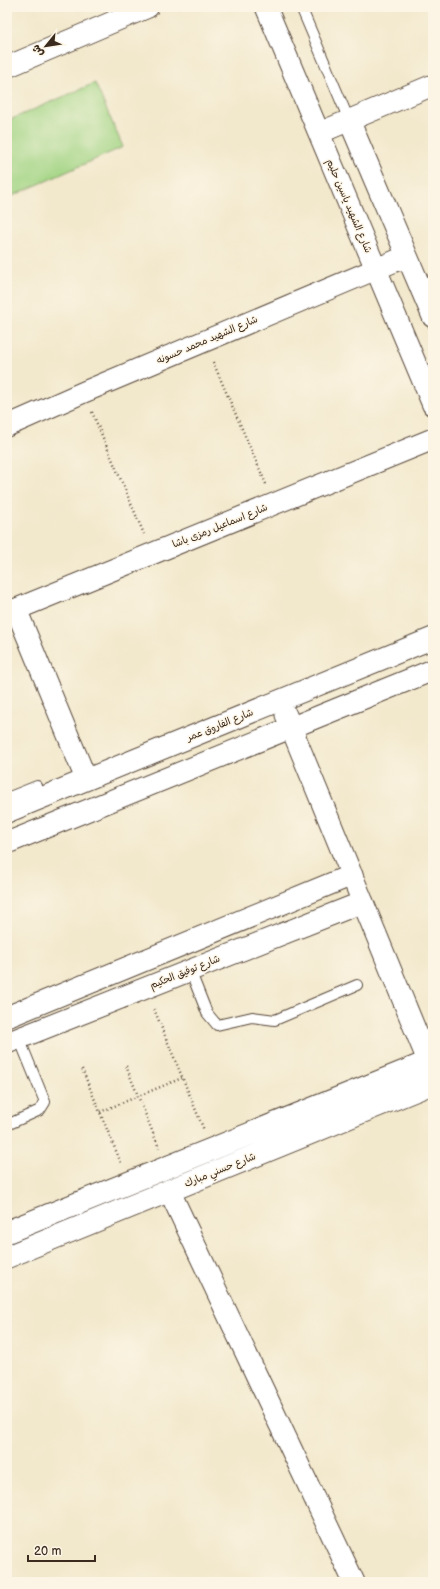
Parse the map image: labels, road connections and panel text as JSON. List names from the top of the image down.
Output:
{
  "streets": {
    "street": [
      "شارع الشهيد ياسين حليم",
      "شارع الشهيد محمد حسونه",
      "شارع اسماعيل رمزى باشا",
      "شارع الفاروق عمر",
      "شارع توفيق الحكيم",
      "شارع حسني مبارك"
    ]
  },
  "crossings": [
    ["شارع الشهيد ياسين حليم", "شارع الشهيد محمد حسونه"]
  ],
  "scale_bar": "20 m",
  "north": "bottom left"
}
